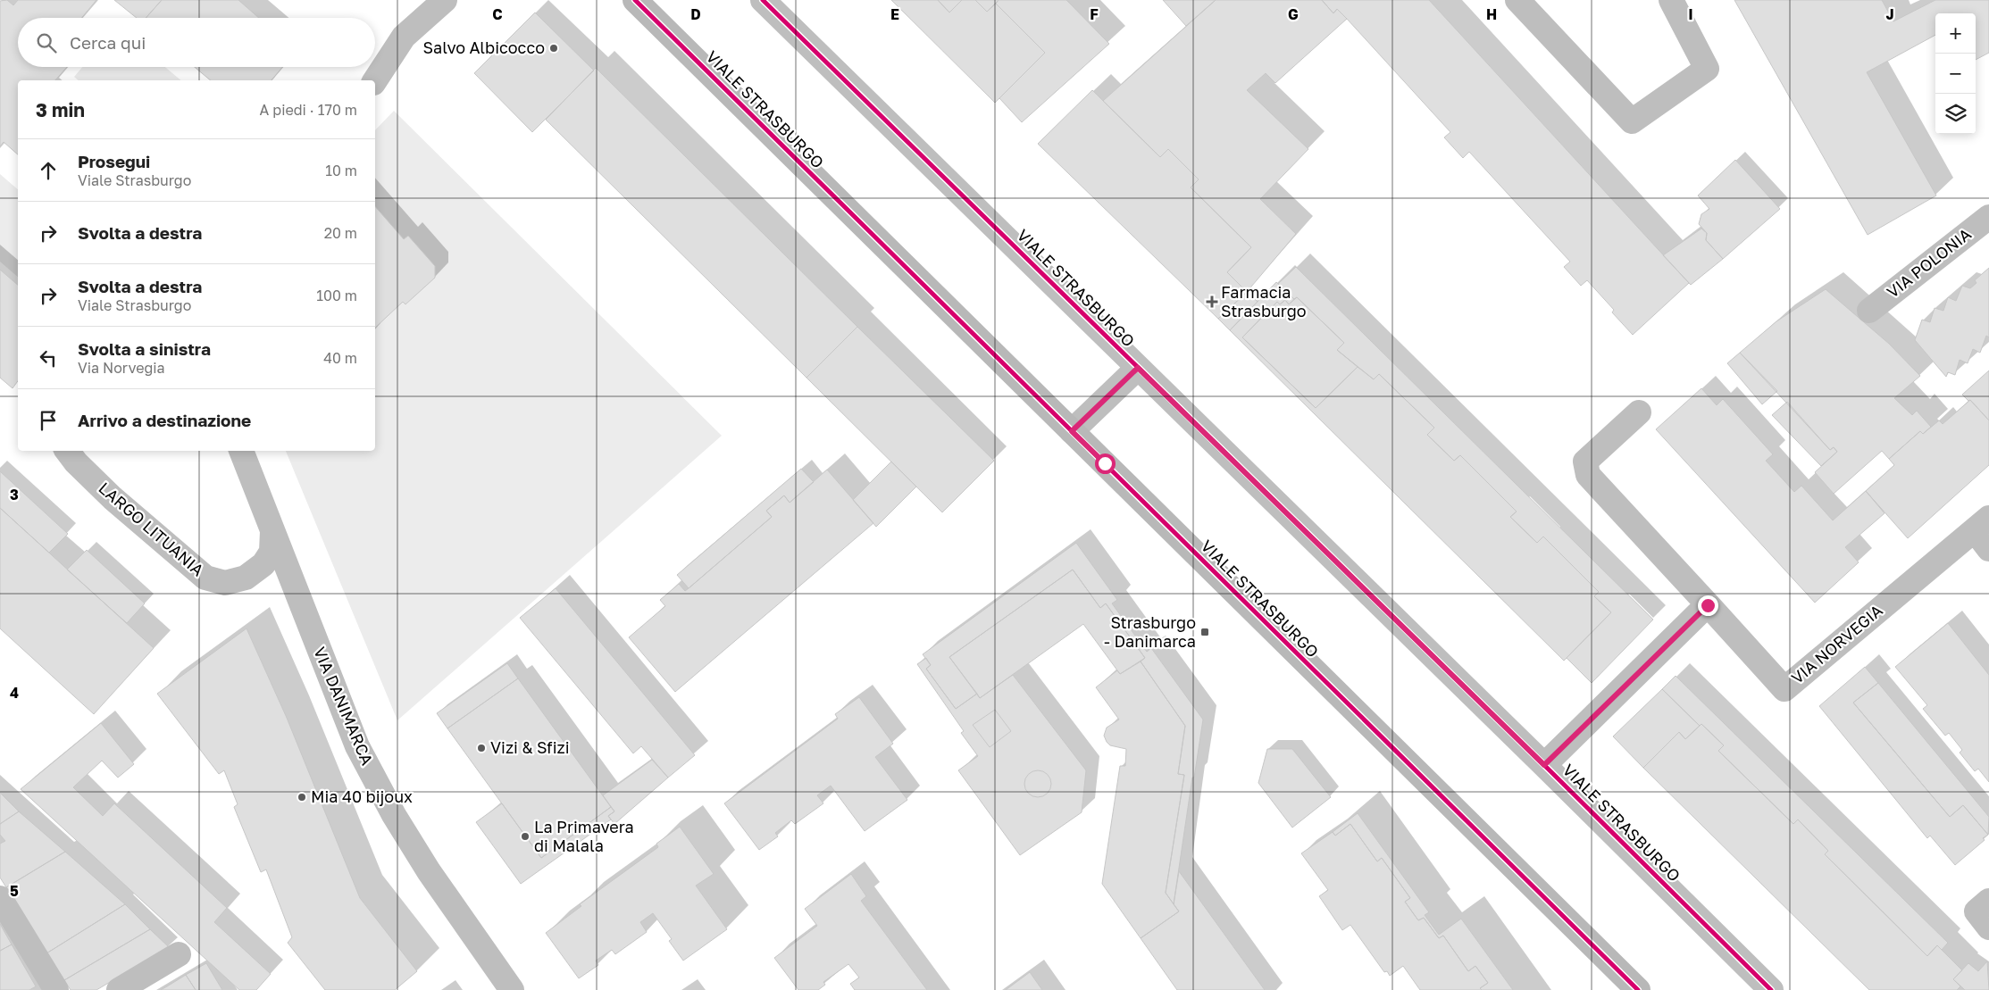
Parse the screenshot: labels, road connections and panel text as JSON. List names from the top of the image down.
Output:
{
  "streets": {
    "street": [
      "VIALE STRASBURGO",
      "VIA POLONIA",
      "LARGO LITUANIA",
      "VIA NORVEGIA",
      "VIA DANIMARCA"
    ]
  },
  "crossings": [
    ["LARGO LITUANIA", "VIA DANIMARCA"]
  ],
  "places": {
    "other": [
      "Salvo Albicocco",
      "Vizi & Sfizi",
      "Mia 40 bijoux",
      "La Primavera di Malala"
    ],
    "health": ["Farmacia Strasburgo"],
    "transit": ["Strasburgo - Danimarca"]
  },
  "page": {
    "map_buttons": ["+", "−"],
    "search": "Cerca qui",
    "heading": ["3 min", "A piedi · 170 m"],
    "list": [
      ["Prosegui", "Viale Strasburgo", "10 m"],
      ["Svolta a destra", "20 m"],
      ["Svolta a destra", "Viale Strasburgo", "100 m"],
      ["Svolta a sinistra", "Via Norvegia", "40 m"],
      "Arrivo a destinazione"
    ]
  },
  "grid": {
    "columns": [
      "C",
      "D",
      "E",
      "F",
      "G",
      "H",
      "I",
      "J"
    ],
    "rows": ["3", "4", "5"]
  }
}
